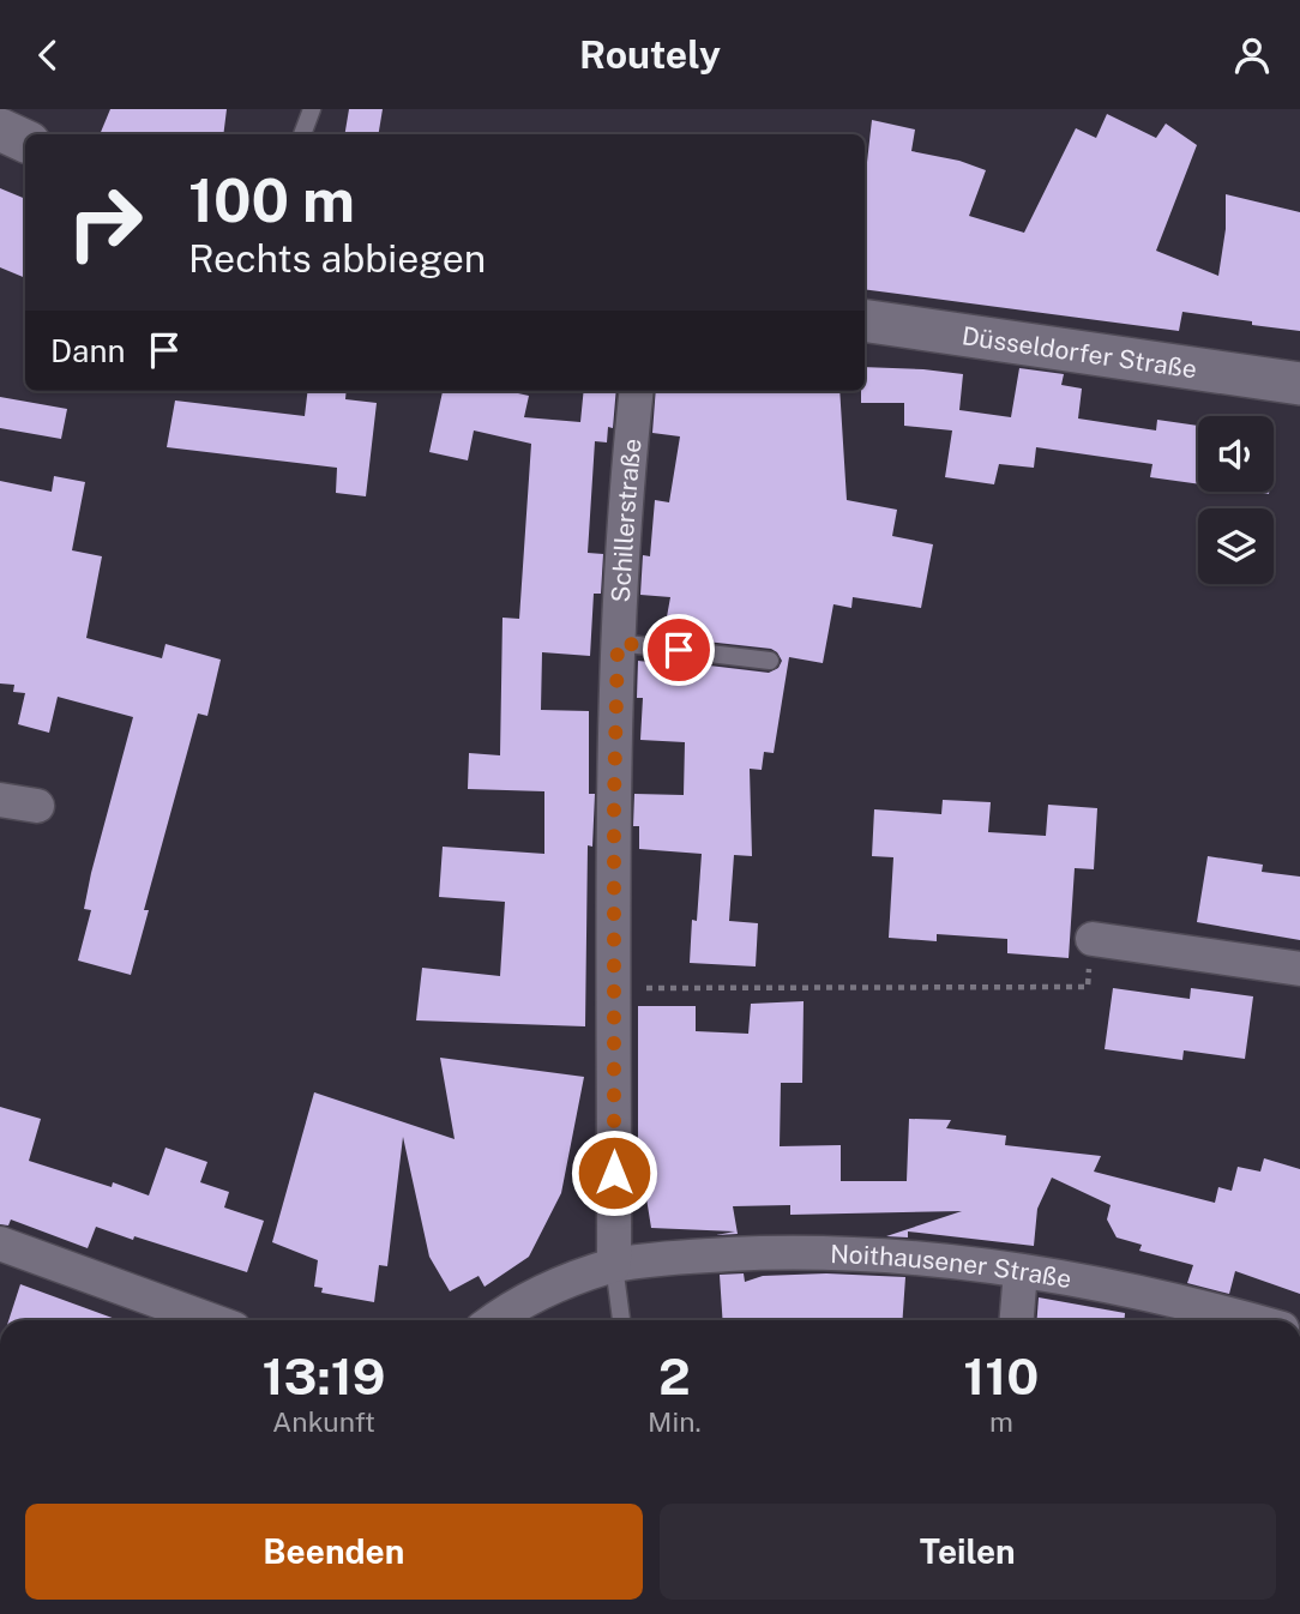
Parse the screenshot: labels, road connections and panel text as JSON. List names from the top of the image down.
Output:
{
  "streets": {
    "street": ["Düsseldorfer Straße", "Schillerstraße", "Noithausener Straße"]
  },
  "crossings": [
    ["Schillerstraße", "Noithausener Straße"]
  ],
  "page": {
    "header": "Routely",
    "turn": ["100 m", "Rechts abbiegen"],
    "then": "Dann",
    "eta": [
      "13:19",
      "Ankunft",
      "2",
      "Min.",
      "110",
      "m"
    ],
    "buttons": ["Beenden", "Teilen"]
  }
}
